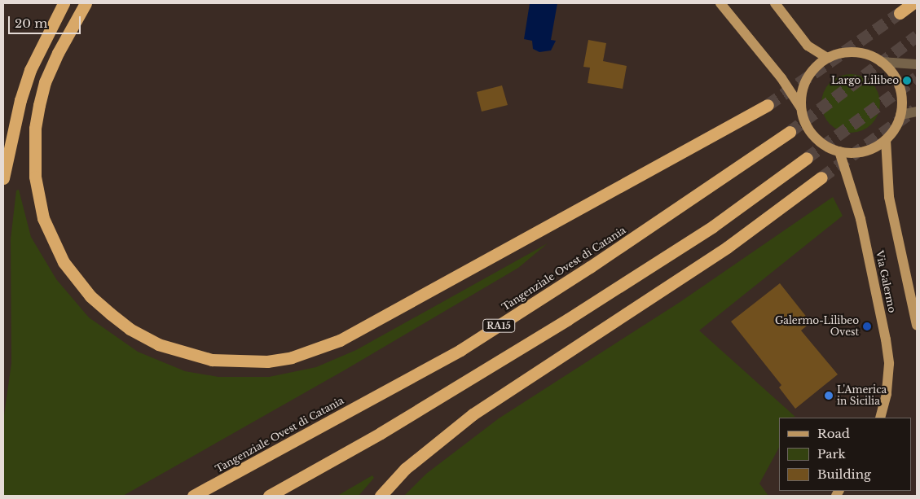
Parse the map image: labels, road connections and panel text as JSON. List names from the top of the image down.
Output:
{
  "streets": {
    "highway": ["Tangenziale Ovest di Catania", "RA15"],
    "main road": ["Via Galermo"]
  },
  "places": ["Largo Lilibeo", "Galermo-Lilibeo Ovest", "L'America in Sicilia"],
  "legend": ["Road", "Park", "Building"],
  "scale_bar": "20 m"
}
